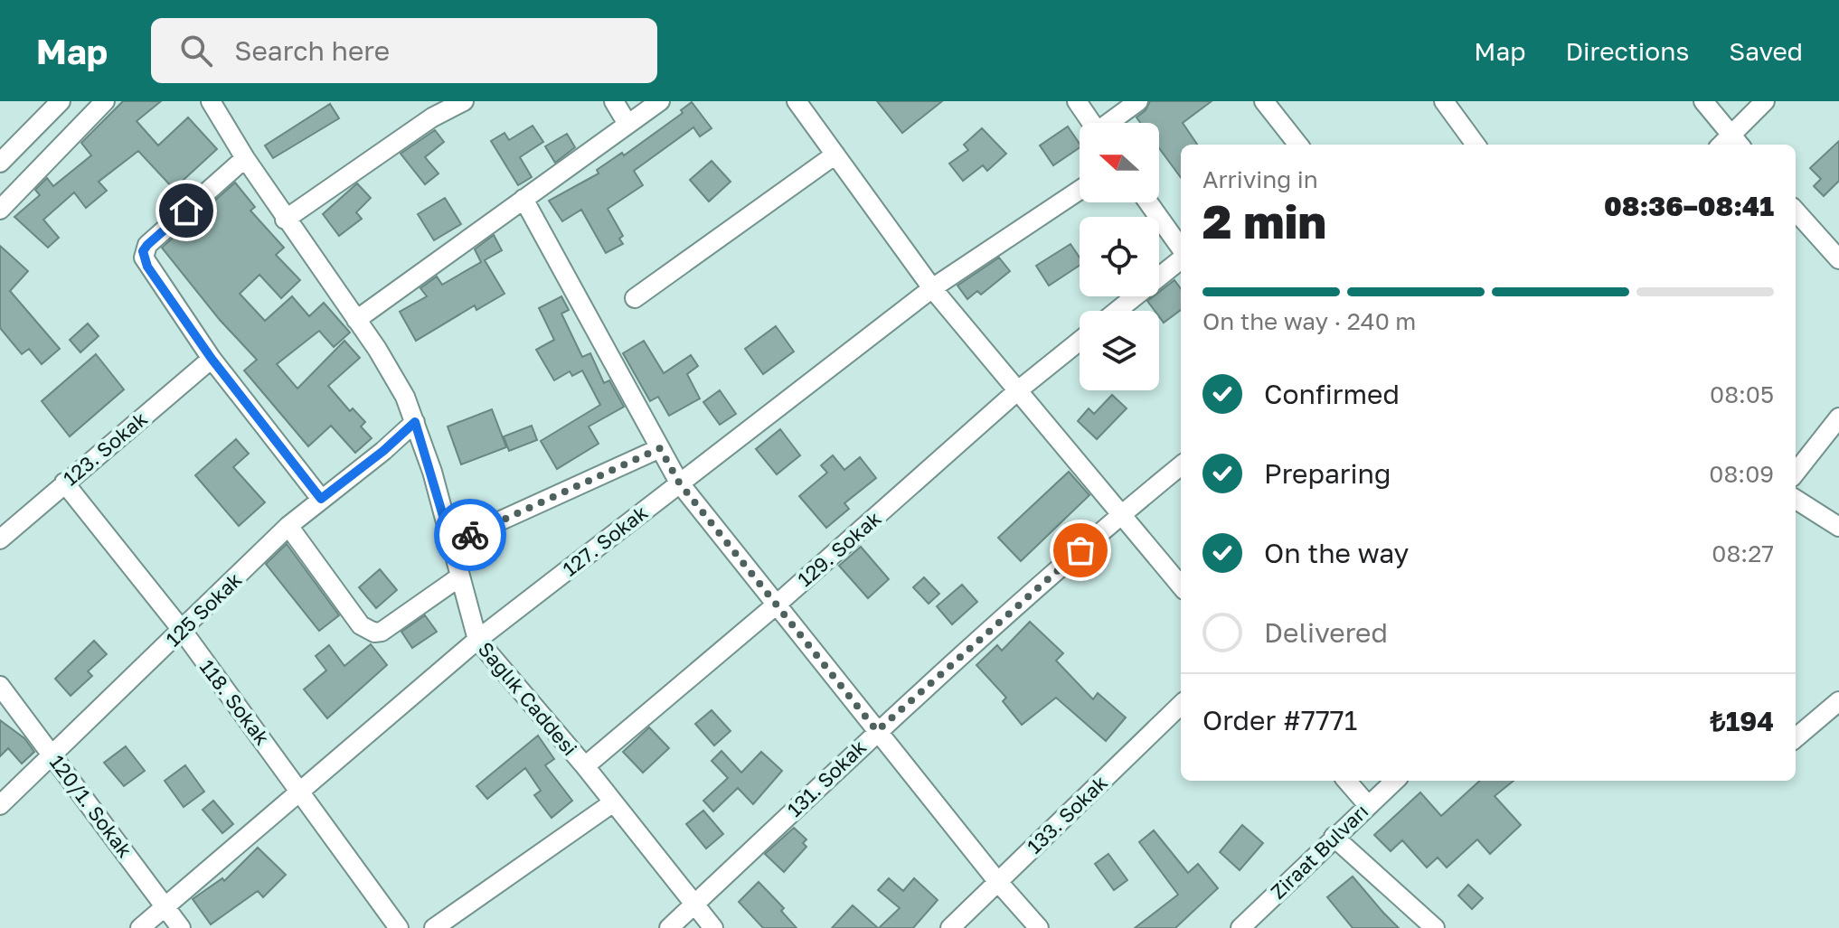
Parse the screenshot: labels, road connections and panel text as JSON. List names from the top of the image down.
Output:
{
  "streets": {
    "street": [
      "123. Sokak",
      "127. Sokak",
      "129. Sokak",
      "125 Sokak",
      "Sağlık Caddesi",
      "118. Sokak",
      "131. Sokak",
      "120/1. Sokak",
      "133. Sokak",
      "Ziraat Bulvarı"
    ]
  },
  "crossings": [
    ["123. Sokak", "118. Sokak"],
    ["127. Sokak", "Sağlık Caddesi"],
    ["127. Sokak", "118. Sokak"],
    ["127. Sokak", "120/1. Sokak"],
    ["129. Sokak", "Sağlık Caddesi"],
    ["125 Sokak", "Sağlık Caddesi"],
    ["125 Sokak", "118. Sokak"],
    ["125 Sokak", "120/1. Sokak"],
    ["Sağlık Caddesi", "131. Sokak"]
  ],
  "north": "left",
  "page": {
    "header": "Map",
    "search": "Search here",
    "nav": ["Map", "Directions", "Saved"],
    "heading": ["2 min", "Arriving in", "08:36–08:41"],
    "panel": ["Order #7771", "₺194"],
    "bar": "On the way · 240 m",
    "list": [
      ["Confirmed", "08:05"],
      ["Preparing", "08:09"],
      ["On the way", "08:27"],
      "Delivered"
    ]
  }
}
